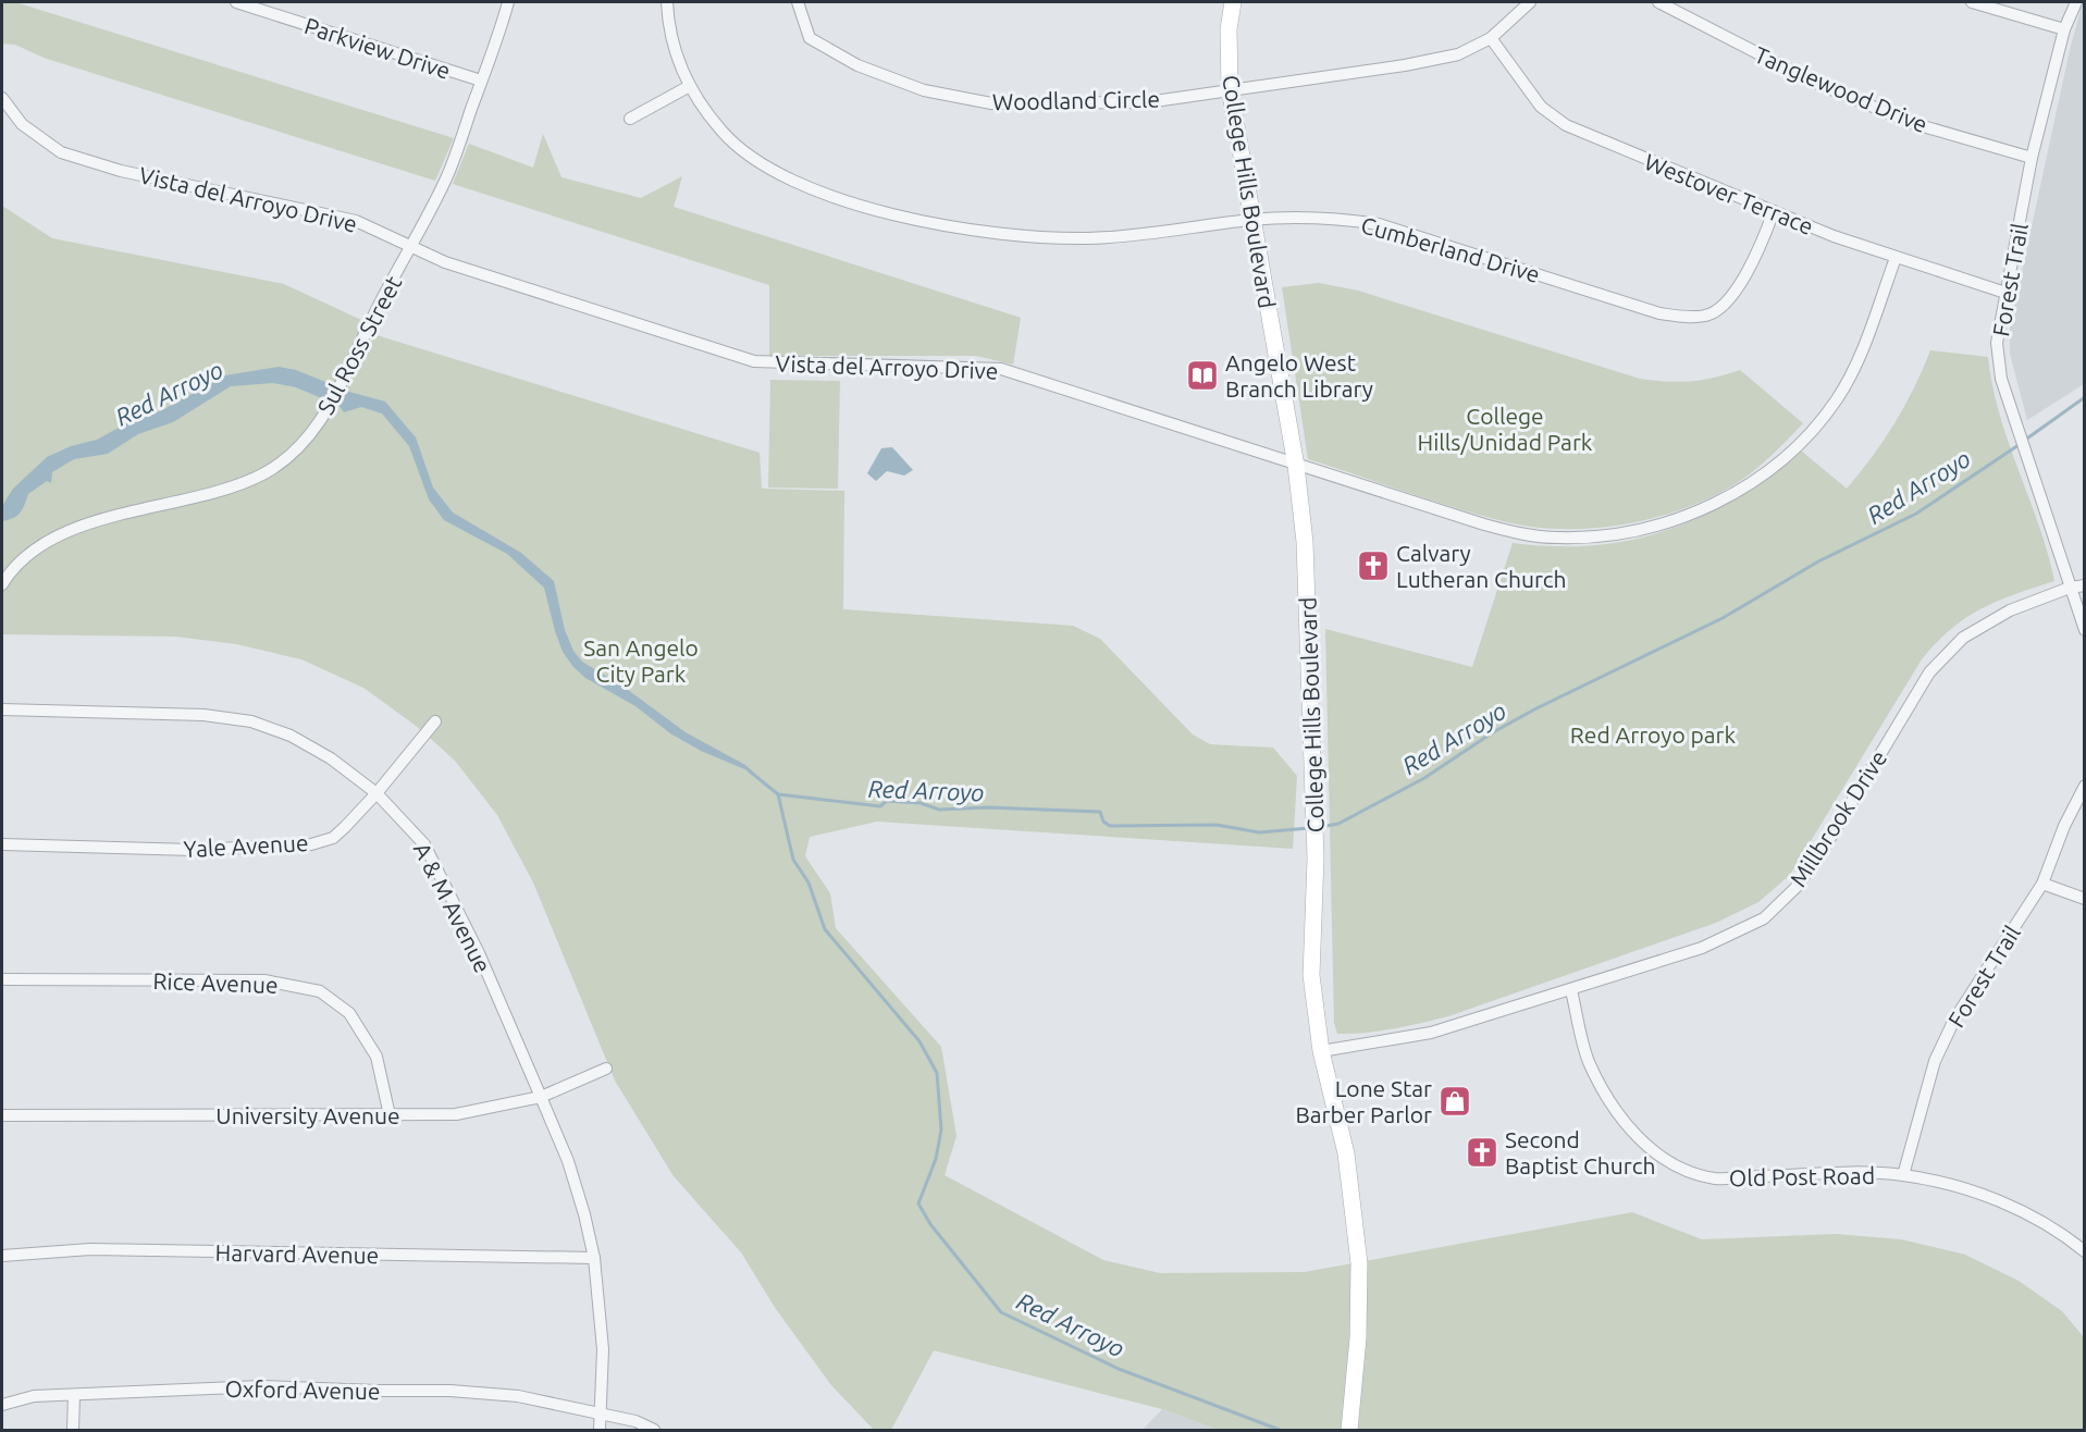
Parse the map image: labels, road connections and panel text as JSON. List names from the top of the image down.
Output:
{
  "streets": {
    "street": [
      "Parkview Drive",
      "Tanglewood Drive",
      "Woodland Circle",
      "College Hills Boulevard",
      "Westover Terrace",
      "Vista del Arroyo Drive",
      "Cumberland Drive",
      "Forest Trail",
      "Sul Ross Street",
      "Millbrook Drive",
      "Yale Avenue",
      "A & M Avenue",
      "Rice Avenue",
      "University Avenue",
      "Old Post Road",
      "Harvard Avenue",
      "Oxford Avenue"
    ]
  },
  "crossings": [
    ["Parkview Drive", "Sul Ross Street"],
    ["Tanglewood Drive", "Forest Trail"],
    ["Woodland Circle", "College Hills Boulevard"],
    ["Woodland Circle", "Westover Terrace"],
    ["College Hills Boulevard", "Vista del Arroyo Drive"],
    ["College Hills Boulevard", "Cumberland Drive"],
    ["College Hills Boulevard", "Millbrook Drive"],
    ["Westover Terrace", "Vista del Arroyo Drive"],
    ["Westover Terrace", "Cumberland Drive"],
    ["Westover Terrace", "Forest Trail"],
    ["Vista del Arroyo Drive", "Sul Ross Street"],
    ["Forest Trail", "Millbrook Drive"],
    ["Forest Trail", "Old Post Road"],
    ["Millbrook Drive", "Old Post Road"],
    ["Yale Avenue", "A & M Avenue"],
    ["A & M Avenue", "University Avenue"],
    ["A & M Avenue", "Harvard Avenue"],
    ["A & M Avenue", "Oxford Avenue"],
    ["Rice Avenue", "University Avenue"]
  ],
  "water": ["Red Arroyo"],
  "parks": ["College Hills/Unidad Park", "San Angelo City Park", "Red Arroyo park"],
  "places": {
    "library": ["Angelo West Branch Library"],
    "church": ["Calvary Lutheran Church", "Second Baptist Church"],
    "shop": ["Lone Star Barber Parlor"]
  }
}
